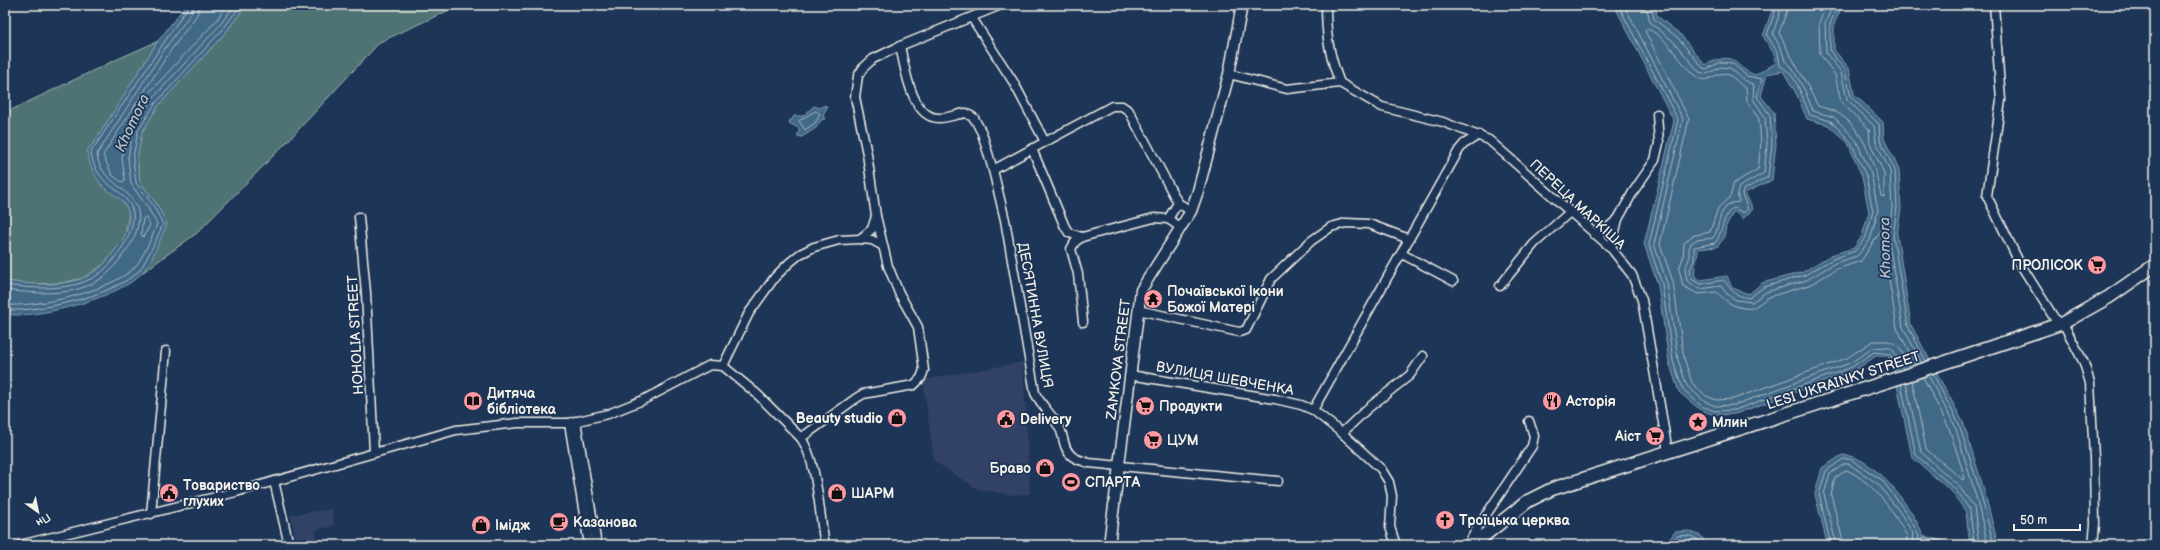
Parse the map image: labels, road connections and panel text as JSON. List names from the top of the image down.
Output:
{
  "streets": {
    "main road": ["LESI UKRAINKY STREET"],
    "street": [
      "ПЕРЕЦА МАРКІША",
      "ДЕСЯТИННА ВУЛИЦЯ",
      "HOHOLIA STREET",
      "ZAMKOVA STREET",
      "ВУЛИЦЯ ШЕВЧЕНКА"
    ]
  },
  "crossings": [
    ["ПЕРЕЦА МАРКІША", "LESI UKRAINKY STREET"],
    ["ДЕСЯТИННА ВУЛИЦЯ", "ZAMKOVA STREET"],
    ["ZAMKOVA STREET", "ВУЛИЦЯ ШЕВЧЕНКА"]
  ],
  "water": ["Khomora"],
  "places": {
    "supermarket": [
      "ПРОЛІСОК",
      "Продукти",
      "Аіст",
      "ЦУМ"
    ],
    "temple": ["Почаївської Ікони Божої Матері"],
    "library": ["Дитяча бібліотека"],
    "restaurant": ["Асторія"],
    "shop": [
      "Beauty studio",
      "Браво",
      "ШАРМ",
      "Імідж"
    ],
    "public building": ["Delivery", "Товариство глухих"],
    "place": ["Млин"],
    "sports": ["СПАРТА"],
    "church": ["Троїцька церква"],
    "cafe": ["Казанова"]
  },
  "scale_bar": "50 m",
  "north": "bottom right"
}
